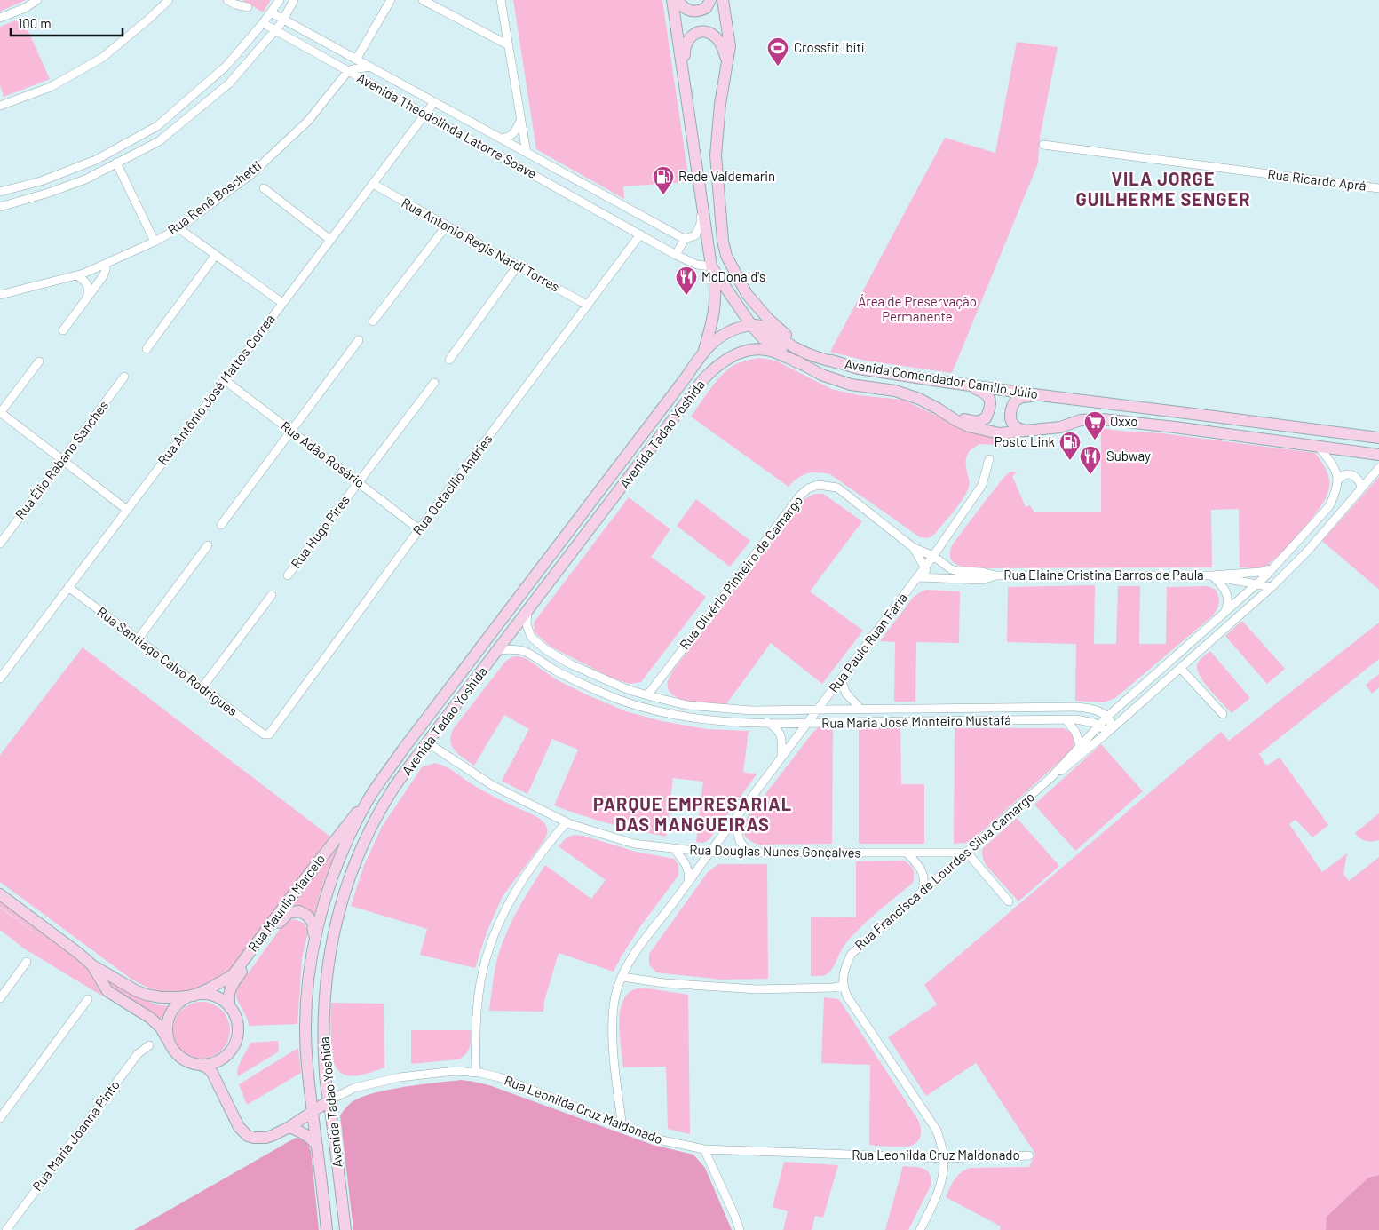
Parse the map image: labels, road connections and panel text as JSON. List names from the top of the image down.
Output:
{
  "streets": {
    "main road": ["Avenida Comendador Camilo Júlio", "Avenida Tadao Yoshida", "Rua Maurílio Marcelo"],
    "street": [
      "Avenida Theodolinda Latorre Soave",
      "Rua Ricardo Aprá",
      "Rua Renê Boschetti",
      "Rua Antonio Regis Nardi Torres",
      "Rua Antônio José Mattos Correa",
      "Rua Adão Rosário",
      "Rua Élio Rabano Sanches",
      "Rua Octacílio Andries",
      "Rua Hugo Pires",
      "Rua Olivério Pinheiro de Camargo",
      "Rua Elaine Cristina Barros de Paula",
      "Rua Paulo Ruan Faria",
      "Rua Santiago Calvo Rodrigues",
      "Rua Maria José Monteiro Mustafá",
      "Rua Douglas Nunes Gonçalves",
      "Rua Francisca de Lourdes Silva Camargo",
      "Rua Leonilda Cruz Maldonado",
      "Rua Maria Joanna Pinto"
    ]
  },
  "crossings": [
    ["Avenida Theodolinda Latorre Soave", "Rua Renê Boschetti"],
    ["Avenida Theodolinda Latorre Soave", "Avenida Comendador Camilo Júlio"],
    ["Avenida Theodolinda Latorre Soave", "Rua Antônio José Mattos Correa"],
    ["Avenida Theodolinda Latorre Soave", "Avenida Tadao Yoshida"],
    ["Avenida Theodolinda Latorre Soave", "Rua Octacílio Andries"],
    ["Rua Antonio Regis Nardi Torres", "Rua Antônio José Mattos Correa"],
    ["Rua Antonio Regis Nardi Torres", "Rua Octacílio Andries"],
    ["Avenida Comendador Camilo Júlio", "Avenida Tadao Yoshida"],
    ["Rua Antônio José Mattos Correa", "Rua Adão Rosário"],
    ["Rua Antônio José Mattos Correa", "Rua Santiago Calvo Rodrigues"],
    ["Avenida Tadao Yoshida", "Rua Maria José Monteiro Mustafá"],
    ["Avenida Tadao Yoshida", "Rua Douglas Nunes Gonçalves"],
    ["Avenida Tadao Yoshida", "Rua Maurílio Marcelo"],
    ["Avenida Tadao Yoshida", "Rua Leonilda Cruz Maldonado"],
    ["Rua Adão Rosário", "Rua Octacílio Andries"],
    ["Rua Adão Rosário", "Rua Hugo Pires"],
    ["Rua Octacílio Andries", "Rua Santiago Calvo Rodrigues"],
    ["Rua Olivério Pinheiro de Camargo", "Rua Elaine Cristina Barros de Paula"],
    ["Rua Olivério Pinheiro de Camargo", "Rua Paulo Ruan Faria"],
    ["Rua Olivério Pinheiro de Camargo", "Rua Maria José Monteiro Mustafá"],
    ["Rua Elaine Cristina Barros de Paula", "Rua Paulo Ruan Faria"],
    ["Rua Elaine Cristina Barros de Paula", "Rua Francisca de Lourdes Silva Camargo"],
    ["Rua Paulo Ruan Faria", "Rua Maria José Monteiro Mustafá"],
    ["Rua Paulo Ruan Faria", "Rua Douglas Nunes Gonçalves"],
    ["Rua Paulo Ruan Faria", "Rua Leonilda Cruz Maldonado"],
    ["Rua Maria José Monteiro Mustafá", "Rua Francisca de Lourdes Silva Camargo"],
    ["Rua Douglas Nunes Gonçalves", "Rua Francisca de Lourdes Silva Camargo"]
  ],
  "districts": ["VILA JORGE GUILHERME SENGER", "PARQUE EMPRESARIAL DAS MANGUEIRAS"],
  "parks": ["Área de Preservação Permanente"],
  "places": {
    "sports": ["Crossfit Ibiti"],
    "fuel station": ["Rede Valdemarin", "Posto Link"],
    "restaurant": ["McDonald's", "Subway"],
    "supermarket": ["Oxxo"]
  },
  "scale_bar": "100 m"
}
